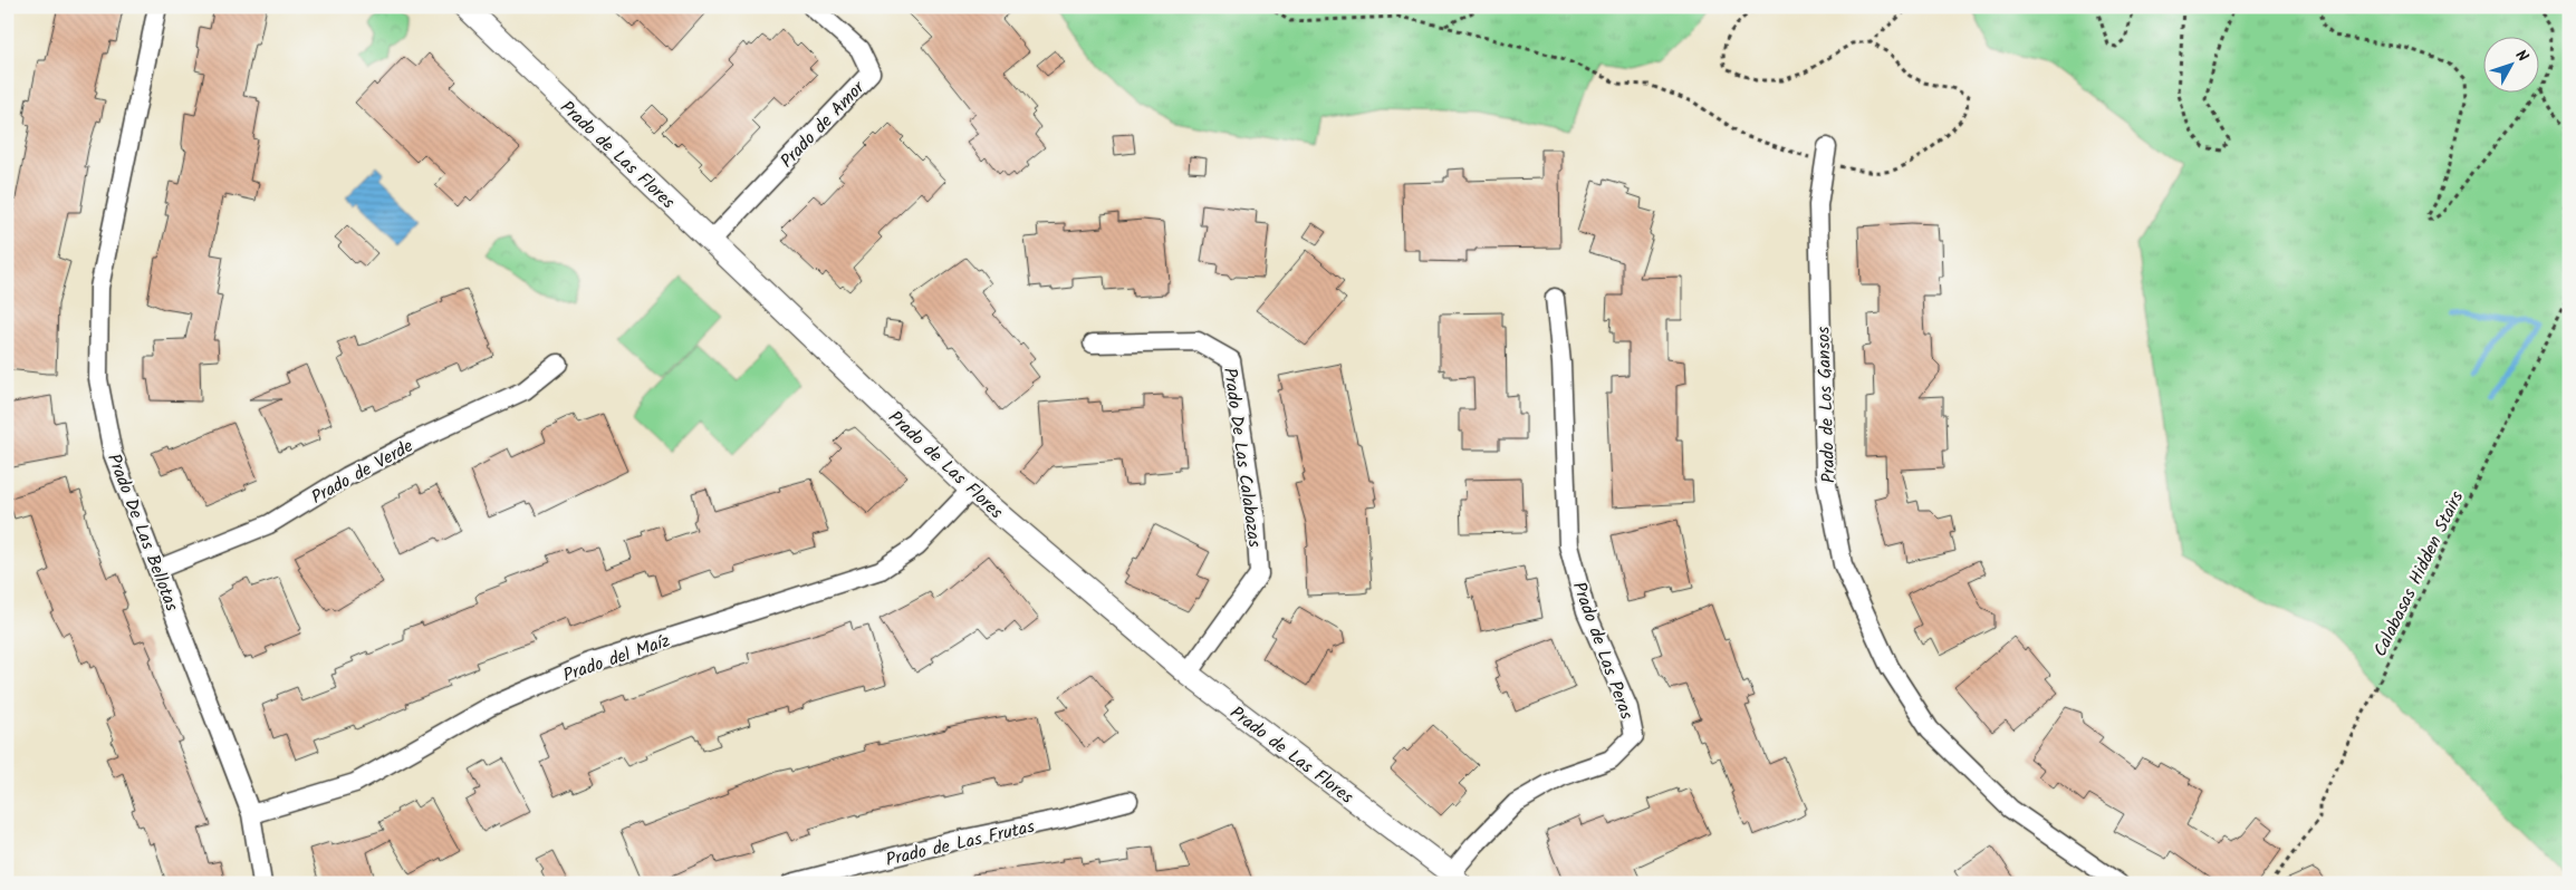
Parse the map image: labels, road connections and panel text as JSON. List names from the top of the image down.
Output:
{
  "streets": {
    "street": [
      "Prado de Amor",
      "Prado de Las Flores",
      "Prado de Los Gansos",
      "Prado De Las Calabazas",
      "Prado de Verde",
      "Prado De Las Bellotas",
      "Prado de Las Peras",
      "Prado del Maíz",
      "Prado de Las Frutas"
    ],
    "path": ["Calabasas Hidden Stairs"]
  },
  "crossings": [
    ["Prado de Amor", "Prado de Las Flores"],
    ["Prado de Las Flores", "Prado De Las Calabazas"],
    ["Prado de Las Flores", "Prado de Las Peras"],
    ["Prado de Las Flores", "Prado del Maíz"],
    ["Prado de Verde", "Prado De Las Bellotas"],
    ["Prado De Las Bellotas", "Prado del Maíz"]
  ],
  "north": "top right"
}
